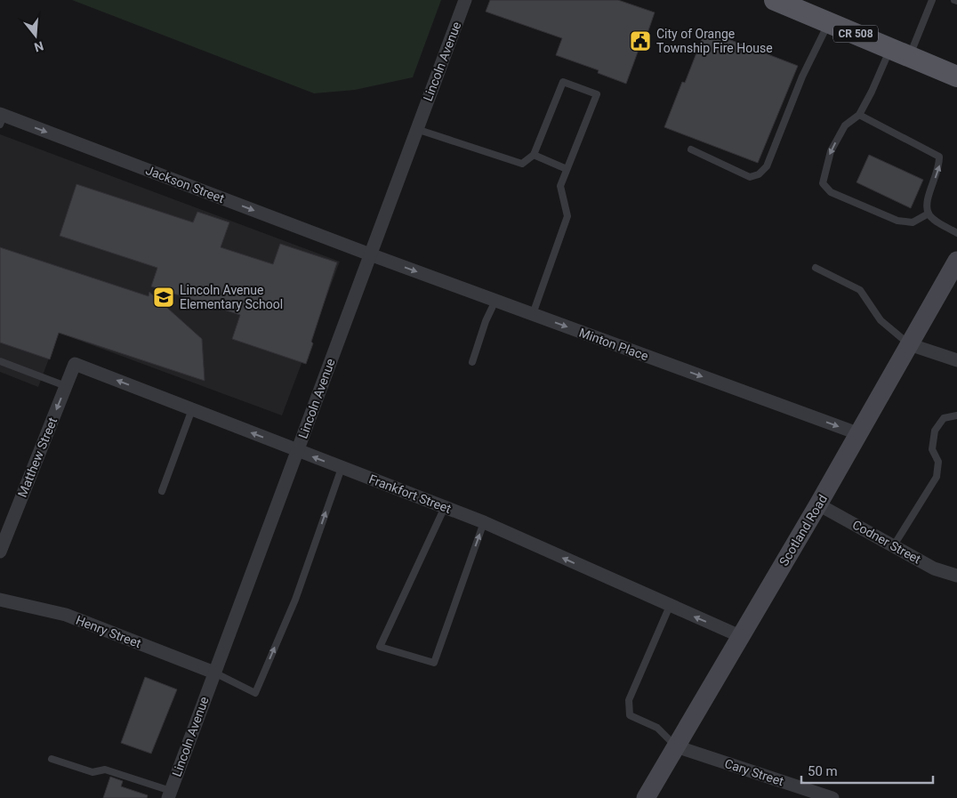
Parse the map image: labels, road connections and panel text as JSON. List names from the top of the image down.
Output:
{
  "streets": {
    "main road": ["CR 508", "Scotland Road"],
    "street": [
      "Lincoln Avenue",
      "Jackson Street",
      "Minton Place",
      "Matthew Street",
      "Frankfort Street",
      "Codner Street",
      "Henry Street",
      "Cary Street"
    ]
  },
  "crossings": [
    ["Lincoln Avenue", "Jackson Street"],
    ["Lincoln Avenue", "Minton Place"],
    ["Lincoln Avenue", "Frankfort Street"],
    ["Lincoln Avenue", "Henry Street"],
    ["Jackson Street", "Minton Place"],
    ["Minton Place", "Scotland Road"],
    ["Matthew Street", "Frankfort Street"],
    ["Frankfort Street", "Scotland Road"],
    ["Scotland Road", "Codner Street"],
    ["Scotland Road", "Cary Street"]
  ],
  "one_way": [
    "Jackson Street",
    "Minton Place",
    "Matthew Street",
    "Frankfort Street"
  ],
  "places": {
    "public building": ["City of Orange Township Fire House"],
    "school or university": ["Lincoln Avenue Elementary School"]
  },
  "scale_bar": "50 m",
  "north": "bottom"
}
